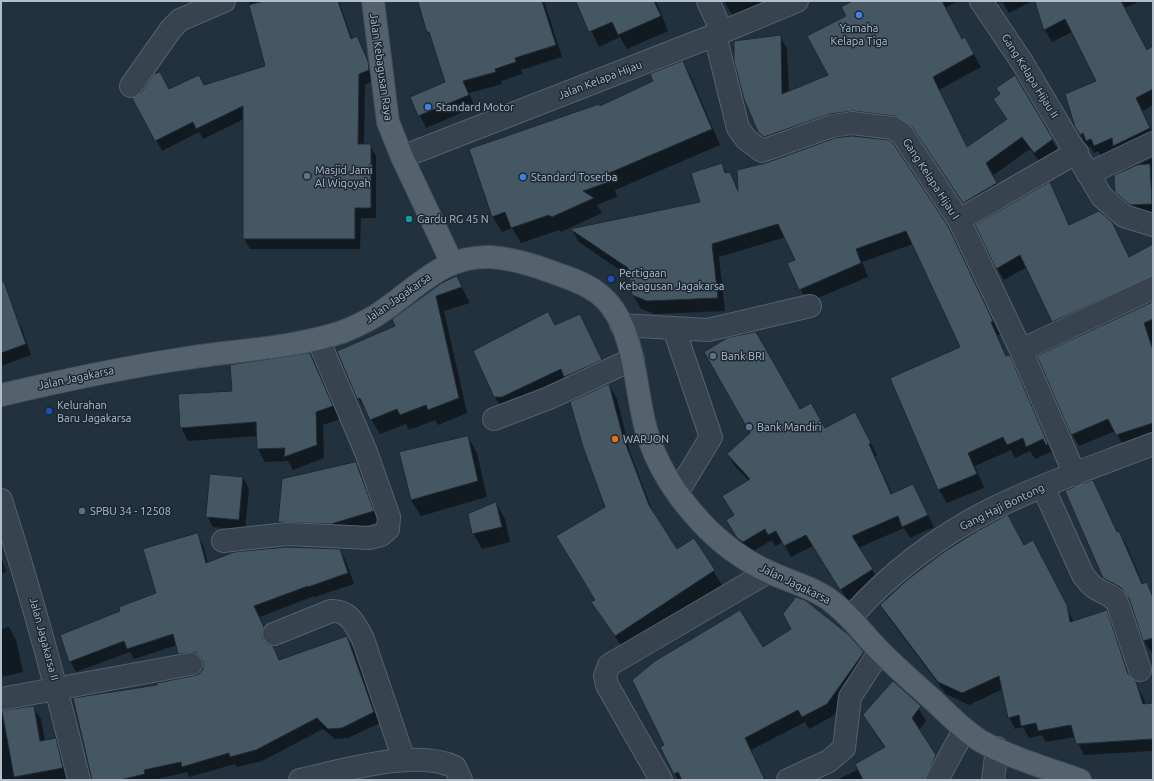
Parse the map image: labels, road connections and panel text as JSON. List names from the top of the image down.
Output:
{
  "streets": {
    "main road": ["Jalan Kebagusan Raya", "Jalan Jagakarsa"],
    "street": [
      "Gang Kelapa Hijau II",
      "Jalan Kelapa Hijau",
      "Gang Kelapa Hijau I",
      "Gang Haji Bontong",
      "Jalan Jagakarsa II"
    ]
  },
  "crossings": [
    ["Jalan Kebagusan Raya", "Jalan Kelapa Hijau"],
    ["Jalan Kebagusan Raya", "Jalan Jagakarsa"],
    ["Jalan Kelapa Hijau", "Gang Kelapa Hijau I"],
    ["Gang Kelapa Hijau I", "Gang Haji Bontong"],
    ["Jalan Jagakarsa", "Gang Haji Bontong"]
  ],
  "places": [
    "Yamaha Kelapa Tiga",
    "Standard Motor",
    "Masjid Jami Al Wiqoyah",
    "Standard Toserba",
    "Gardu RG 45 N",
    "Pertigaan Kebagusan Jagakarsa",
    "Bank BRI",
    "Kelurahan Baru Jagakarsa",
    "Bank Mandiri",
    "WARJON",
    "SPBU 34 - 12508"
  ]
}
